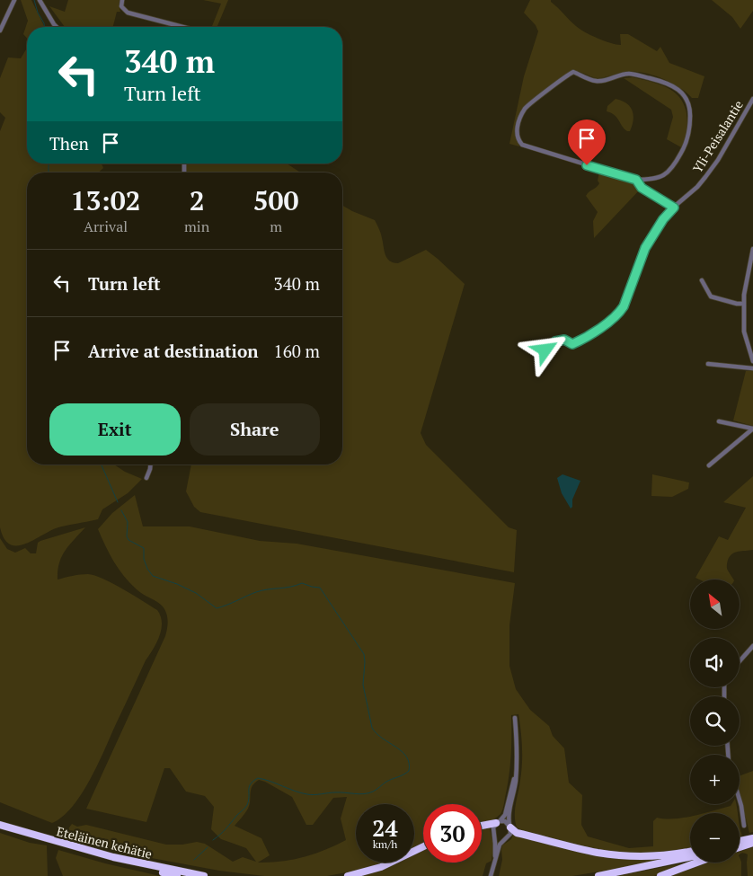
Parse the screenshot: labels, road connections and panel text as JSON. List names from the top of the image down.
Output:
{
  "streets": {
    "highway": ["Eteläinen kehätie"],
    "street": ["Yli-Peisalantie"]
  },
  "north": "top left",
  "page": {
    "turn": ["340 m", "Turn left"],
    "then": "Then",
    "eta": [
      "13:02",
      "Arrival",
      "2",
      "min",
      "500",
      "m"
    ],
    "list": [
      {
        "name": "Turn left",
        "value": "340 m"
      },
      {
        "name": "Arrive at destination",
        "value": "160 m"
      }
    ],
    "buttons": ["Exit", "Share"],
    "map_buttons": ["+", "−"],
    "speed": "24 km/h",
    "limit": "30"
  }
}
